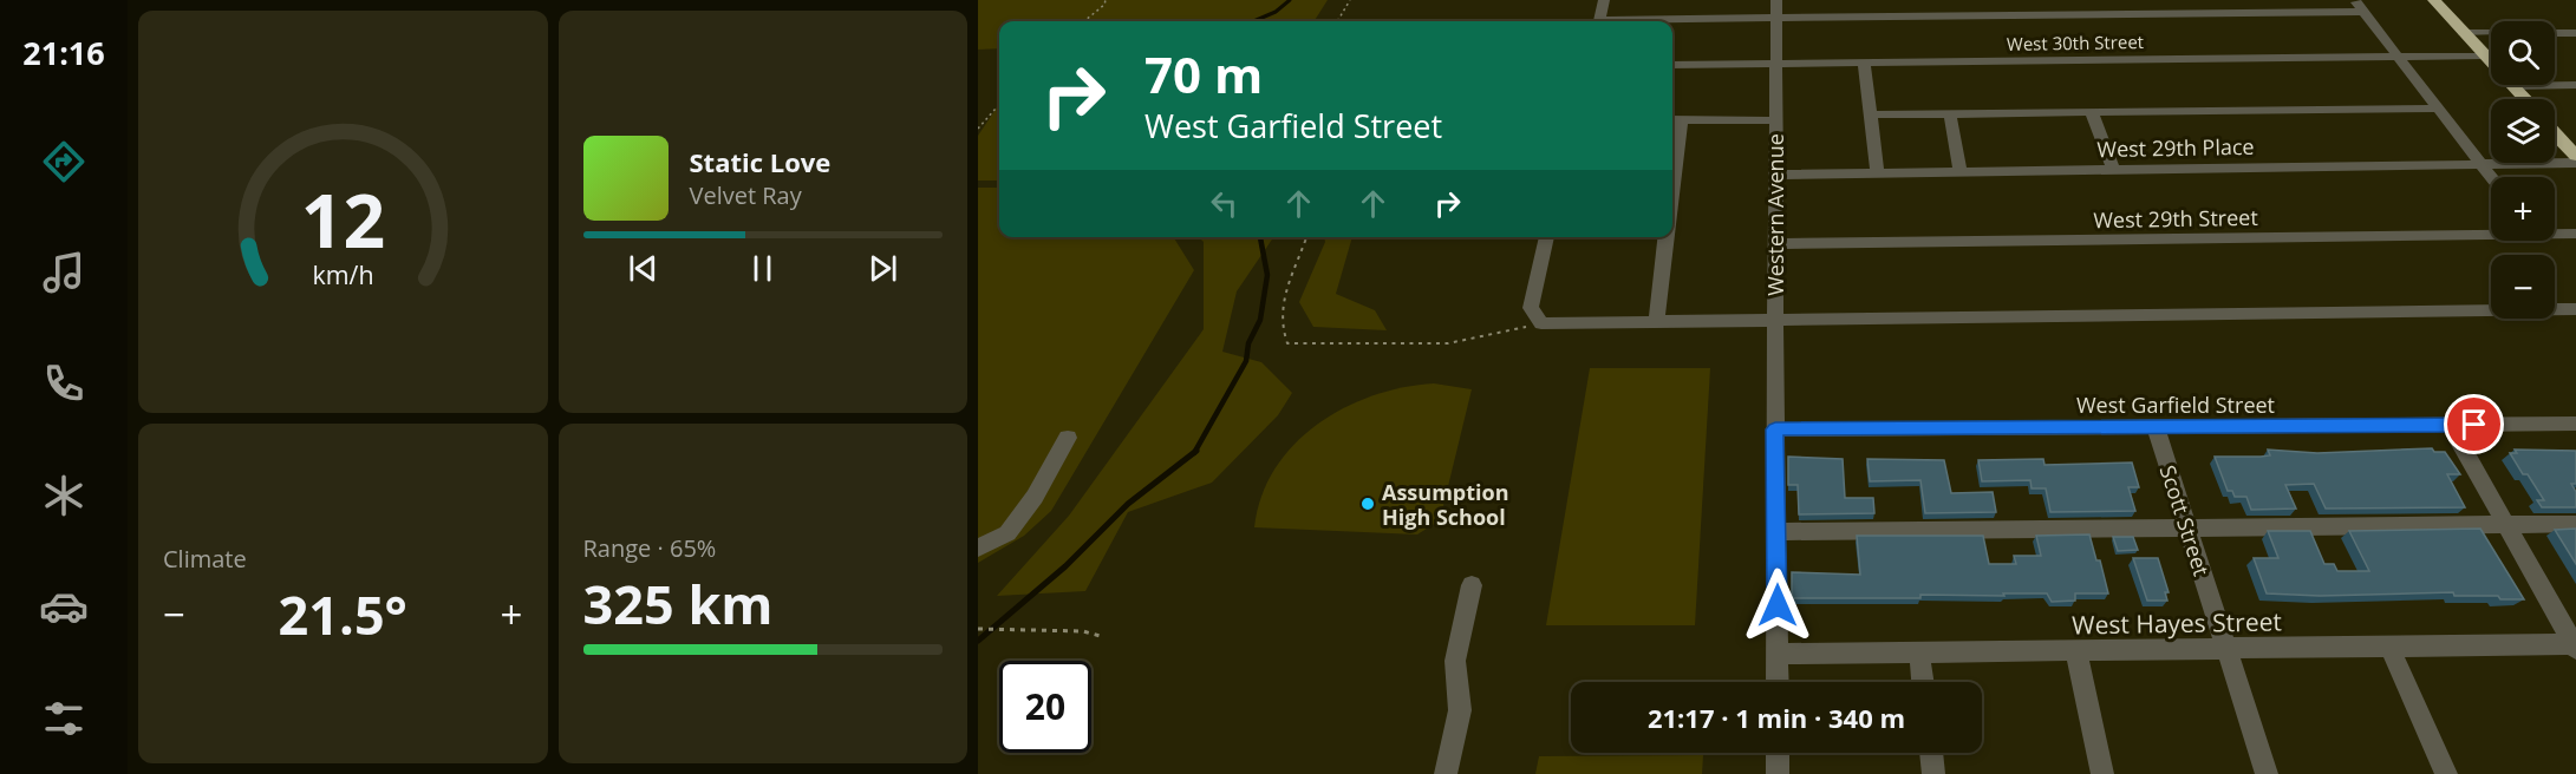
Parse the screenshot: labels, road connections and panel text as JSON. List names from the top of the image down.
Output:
{
  "streets": {
    "street": [
      "West 30th Street",
      "West 29th Place",
      "Western Avenue",
      "West 29th Street",
      "West Garfield Street",
      "Scott Street",
      "West Hayes Street"
    ]
  },
  "crossings": [
    ["West 30th Street", "Western Avenue"],
    ["West 29th Place", "Western Avenue"],
    ["Western Avenue", "West 29th Street"],
    ["Western Avenue", "West Garfield Street"],
    ["Western Avenue", "West Hayes Street"],
    ["West Garfield Street", "Scott Street"],
    ["Scott Street", "West Hayes Street"]
  ],
  "places": ["Assumption High School"],
  "page": {
    "tabs": "21:16",
    "map_buttons": ["+", "−"],
    "turn": ["70 m", "West Garfield Street"],
    "song": ["Static Love", "Velvet Ray"],
    "tile": [
      "Climate",
      ["Range · 65%", "325 km"]
    ],
    "heat": ["−", "21.5°", "+"],
    "limit": "20",
    "trip": "21:17 · 1 min · 340 m",
    "gauge": ["12", "km/h"]
  }
}
